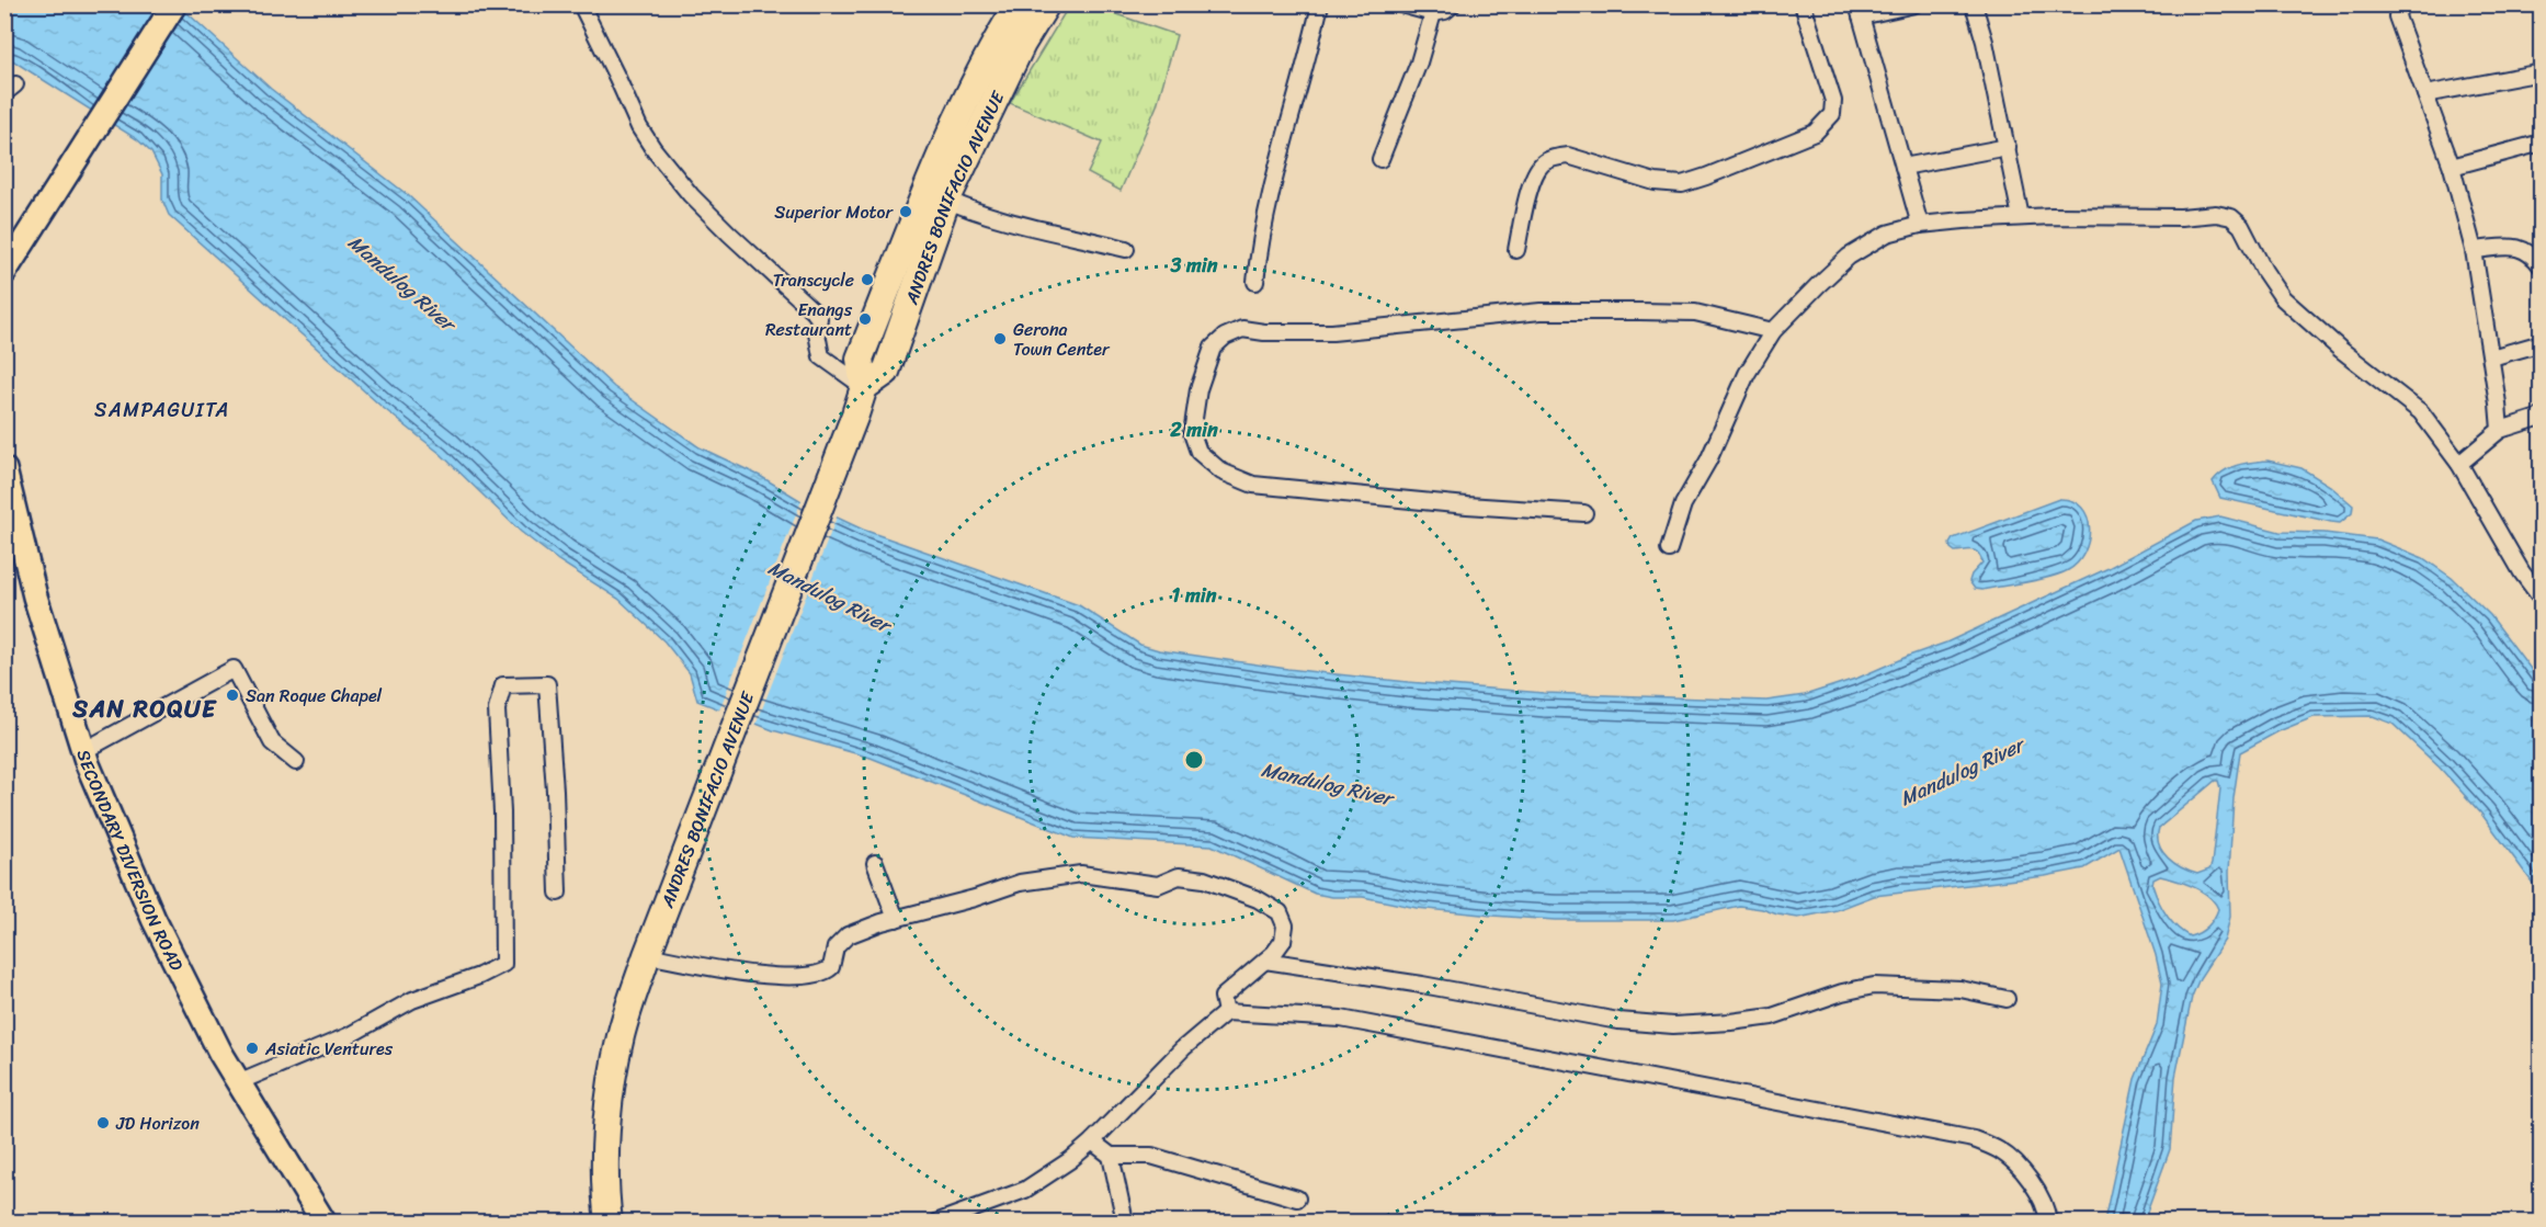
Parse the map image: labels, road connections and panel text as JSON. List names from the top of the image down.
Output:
{
  "streets": {
    "highway": ["ANDRES BONIFACIO AVENUE"],
    "main road": ["SECONDARY DIVERSION ROAD"]
  },
  "districts": ["SAMPAGUITA", "SAN ROQUE"],
  "water": ["Mandulog River"],
  "places": [
    "Superior Motor",
    "Transcycle",
    "Enangs Restaurant",
    "Gerona Town Center",
    "San Roque Chapel",
    "Asiatic Ventures",
    "JD Horizon"
  ],
  "rings": ["3 min", "2 min", "1 min"]
}
